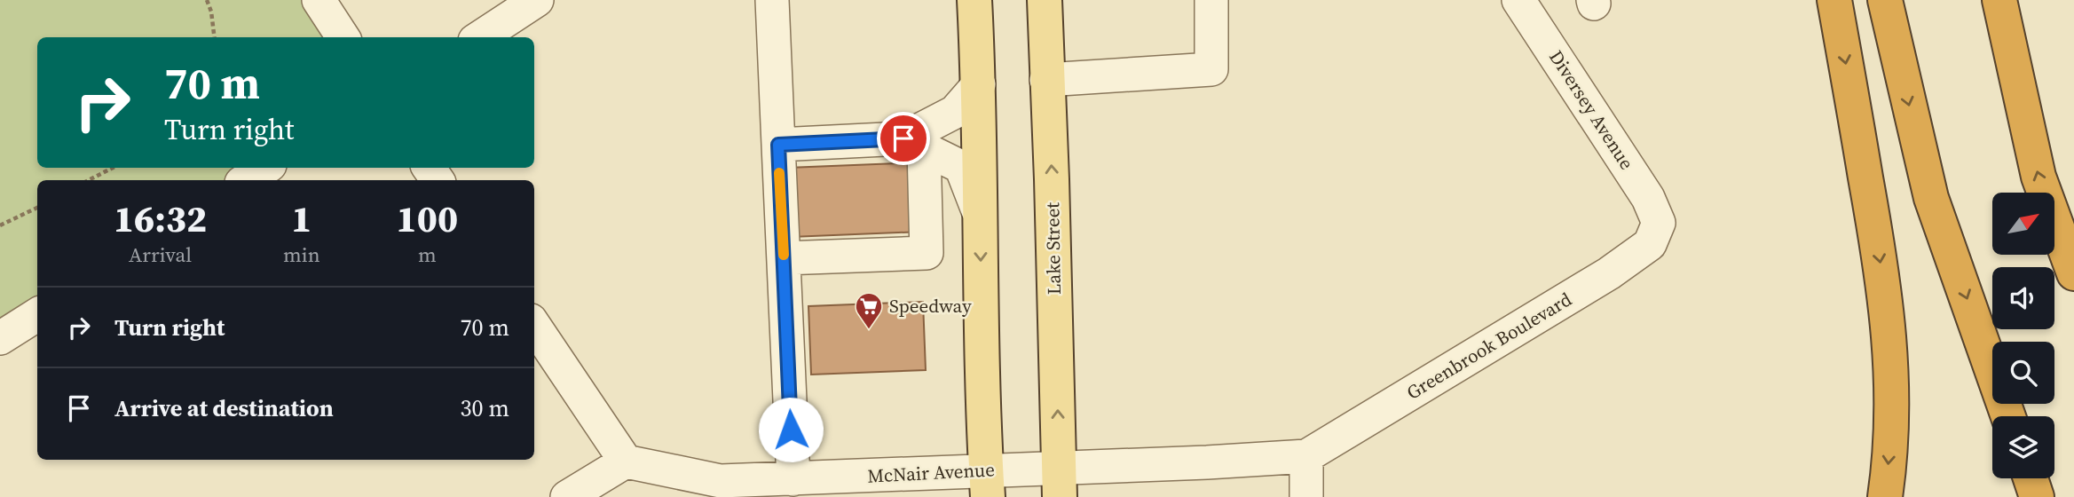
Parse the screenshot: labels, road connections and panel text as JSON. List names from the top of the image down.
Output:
{
  "streets": {
    "main road": ["Lake Street"],
    "street": ["Diversey Avenue", "Greenbrook Boulevard", "McNair Avenue"]
  },
  "crossings": [
    ["Diversey Avenue", "Greenbrook Boulevard"],
    ["Lake Street", "McNair Avenue"],
    ["Greenbrook Boulevard", "McNair Avenue"]
  ],
  "places": {
    "supermarket": ["Speedway"]
  },
  "north": "top right",
  "page": {
    "turn": ["70 m", "Turn right"],
    "eta": [
      "16:32",
      "Arrival",
      "1",
      "min",
      "100",
      "m"
    ],
    "list": [
      {
        "name": "Turn right",
        "value": "70 m"
      },
      {
        "name": "Arrive at destination",
        "value": "30 m"
      }
    ]
  }
}
